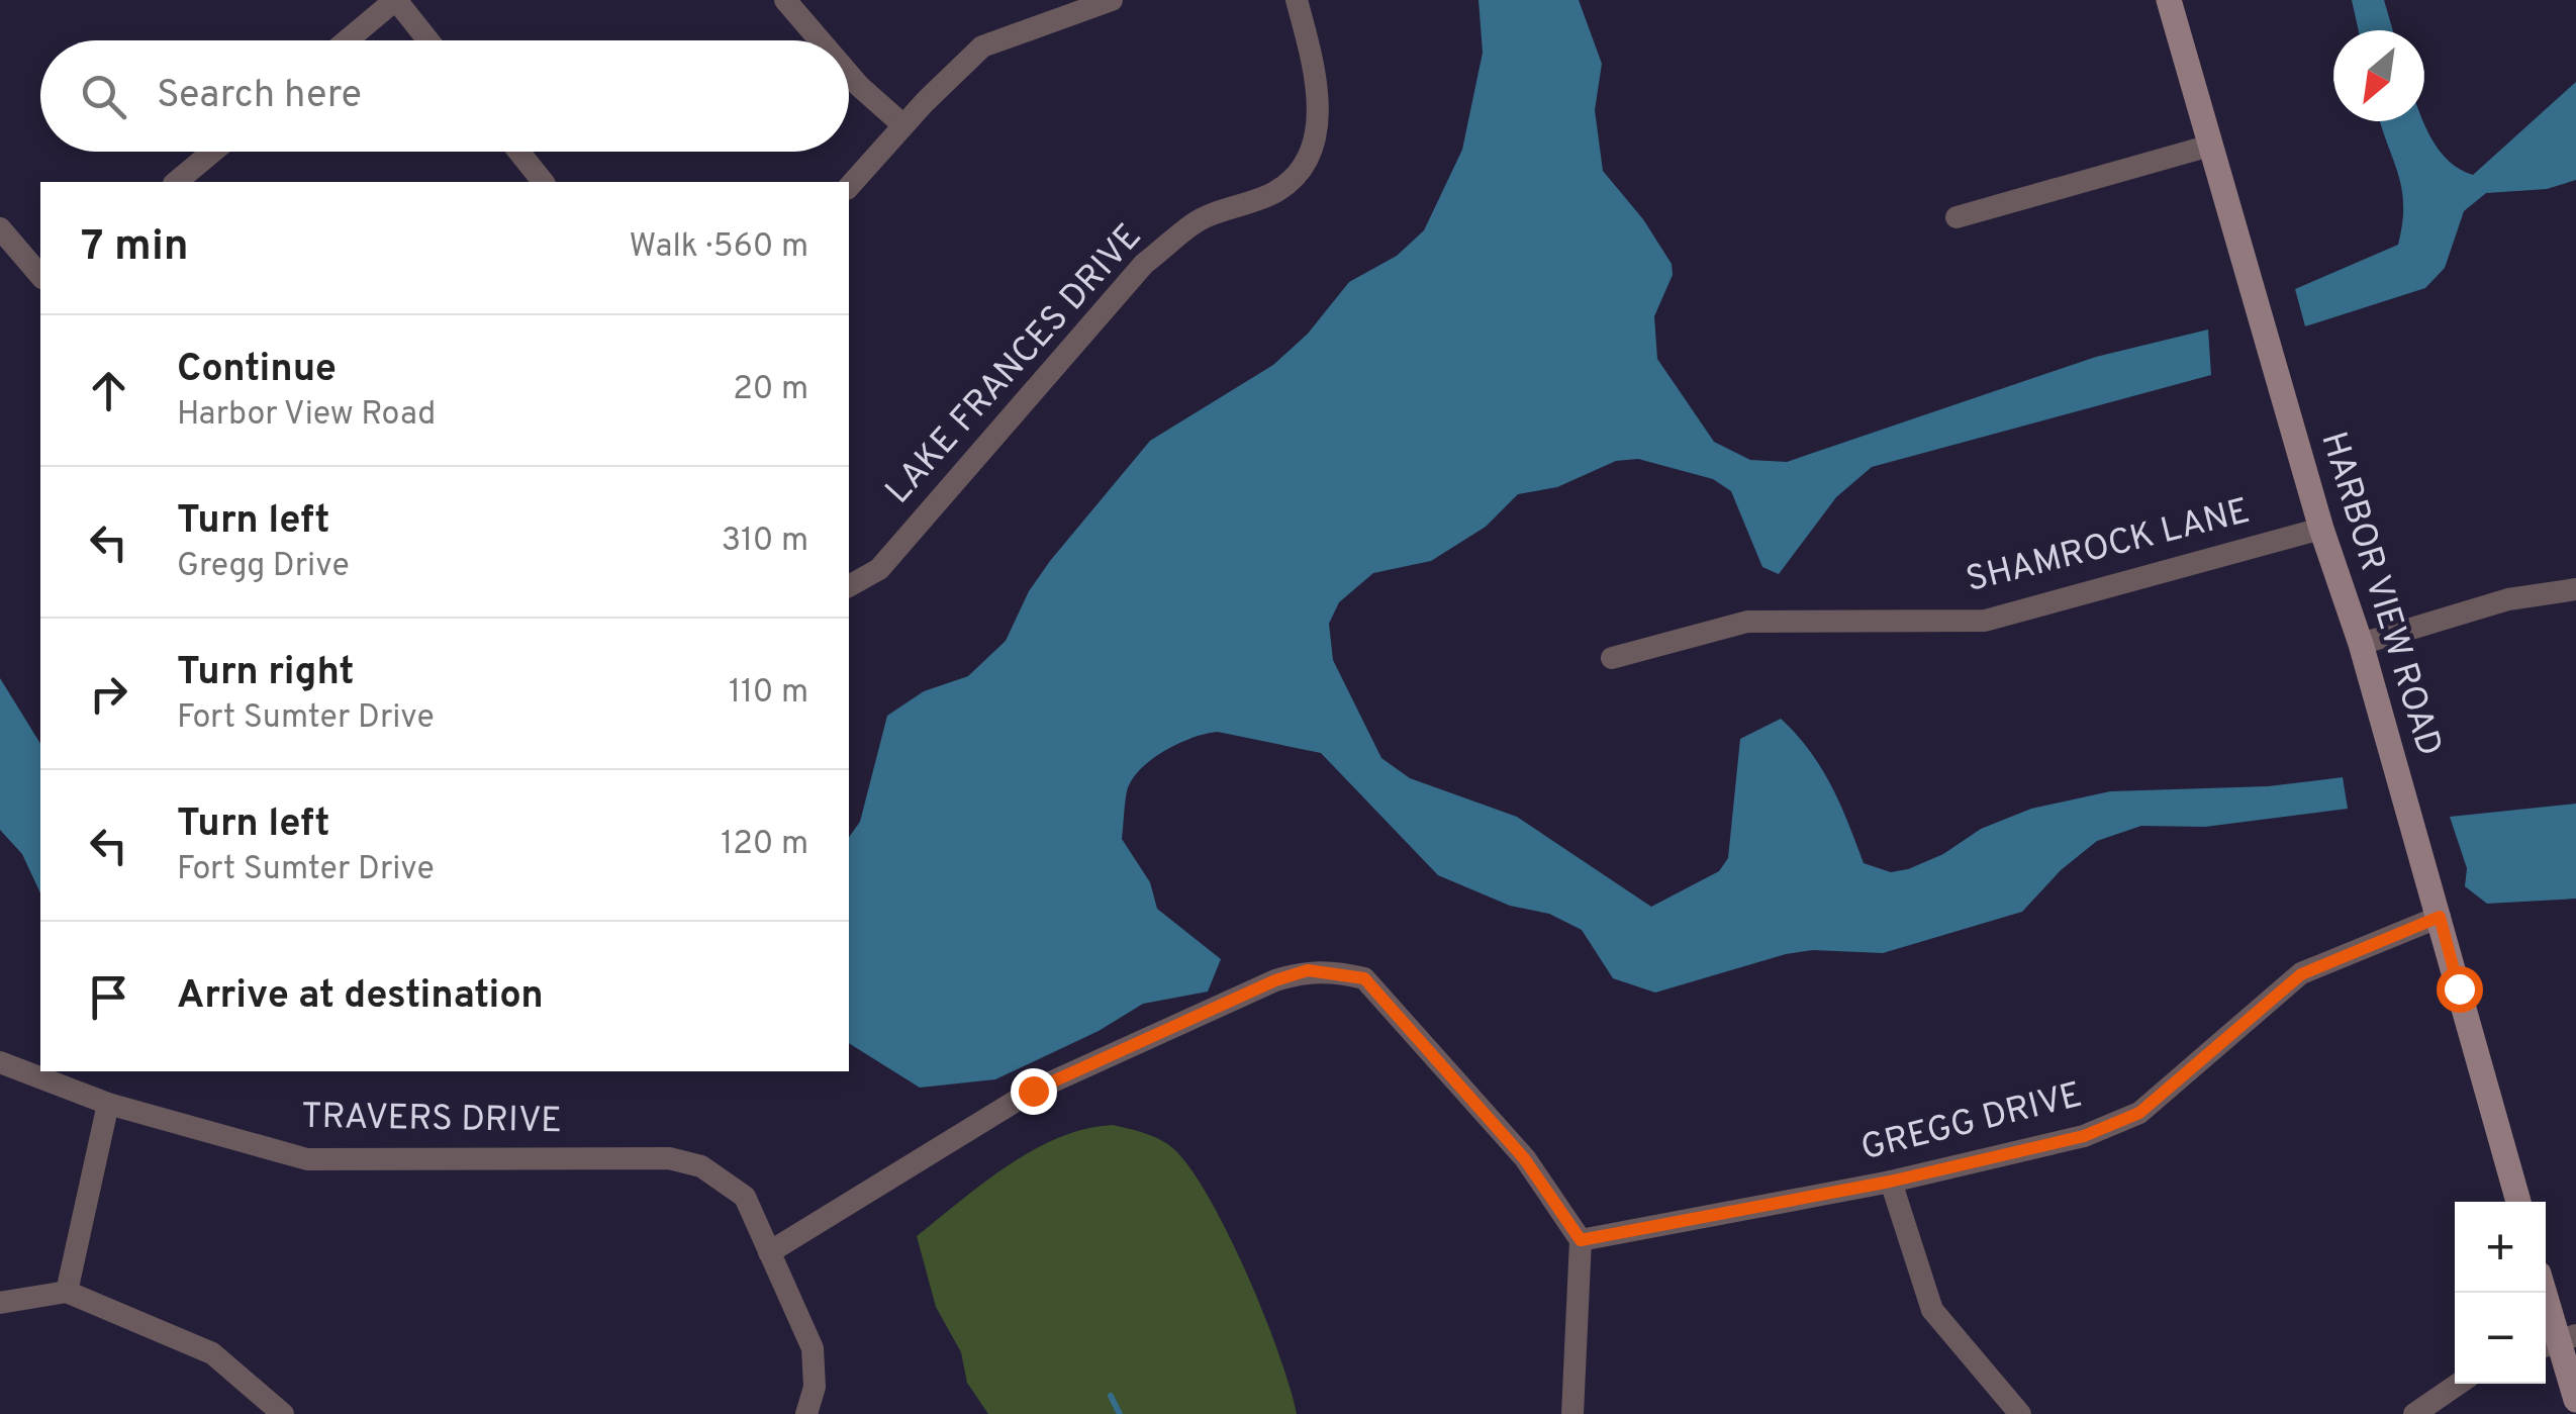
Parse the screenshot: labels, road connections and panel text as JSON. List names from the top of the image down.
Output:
{
  "streets": {
    "main road": ["HARBOR VIEW ROAD"],
    "street": [
      "LAKE FRANCES DRIVE",
      "SHAMROCK LANE",
      "TRAVERS DRIVE",
      "GREGG DRIVE"
    ]
  },
  "crossings": [
    ["SHAMROCK LANE", "HARBOR VIEW ROAD"],
    ["HARBOR VIEW ROAD", "GREGG DRIVE"]
  ],
  "north": "bottom left",
  "page": {
    "search": "Search here",
    "heading": ["7 min", "Walk · 560 m"],
    "list": [
      ["Continue", "Harbor View Road", "20 m"],
      ["Turn left", "Gregg Drive", "310 m"],
      ["Turn right", "Fort Sumter Drive", "110 m"],
      ["Turn left", "Fort Sumter Drive", "120 m"],
      "Arrive at destination"
    ],
    "map_buttons": ["+", "−"]
  }
}
